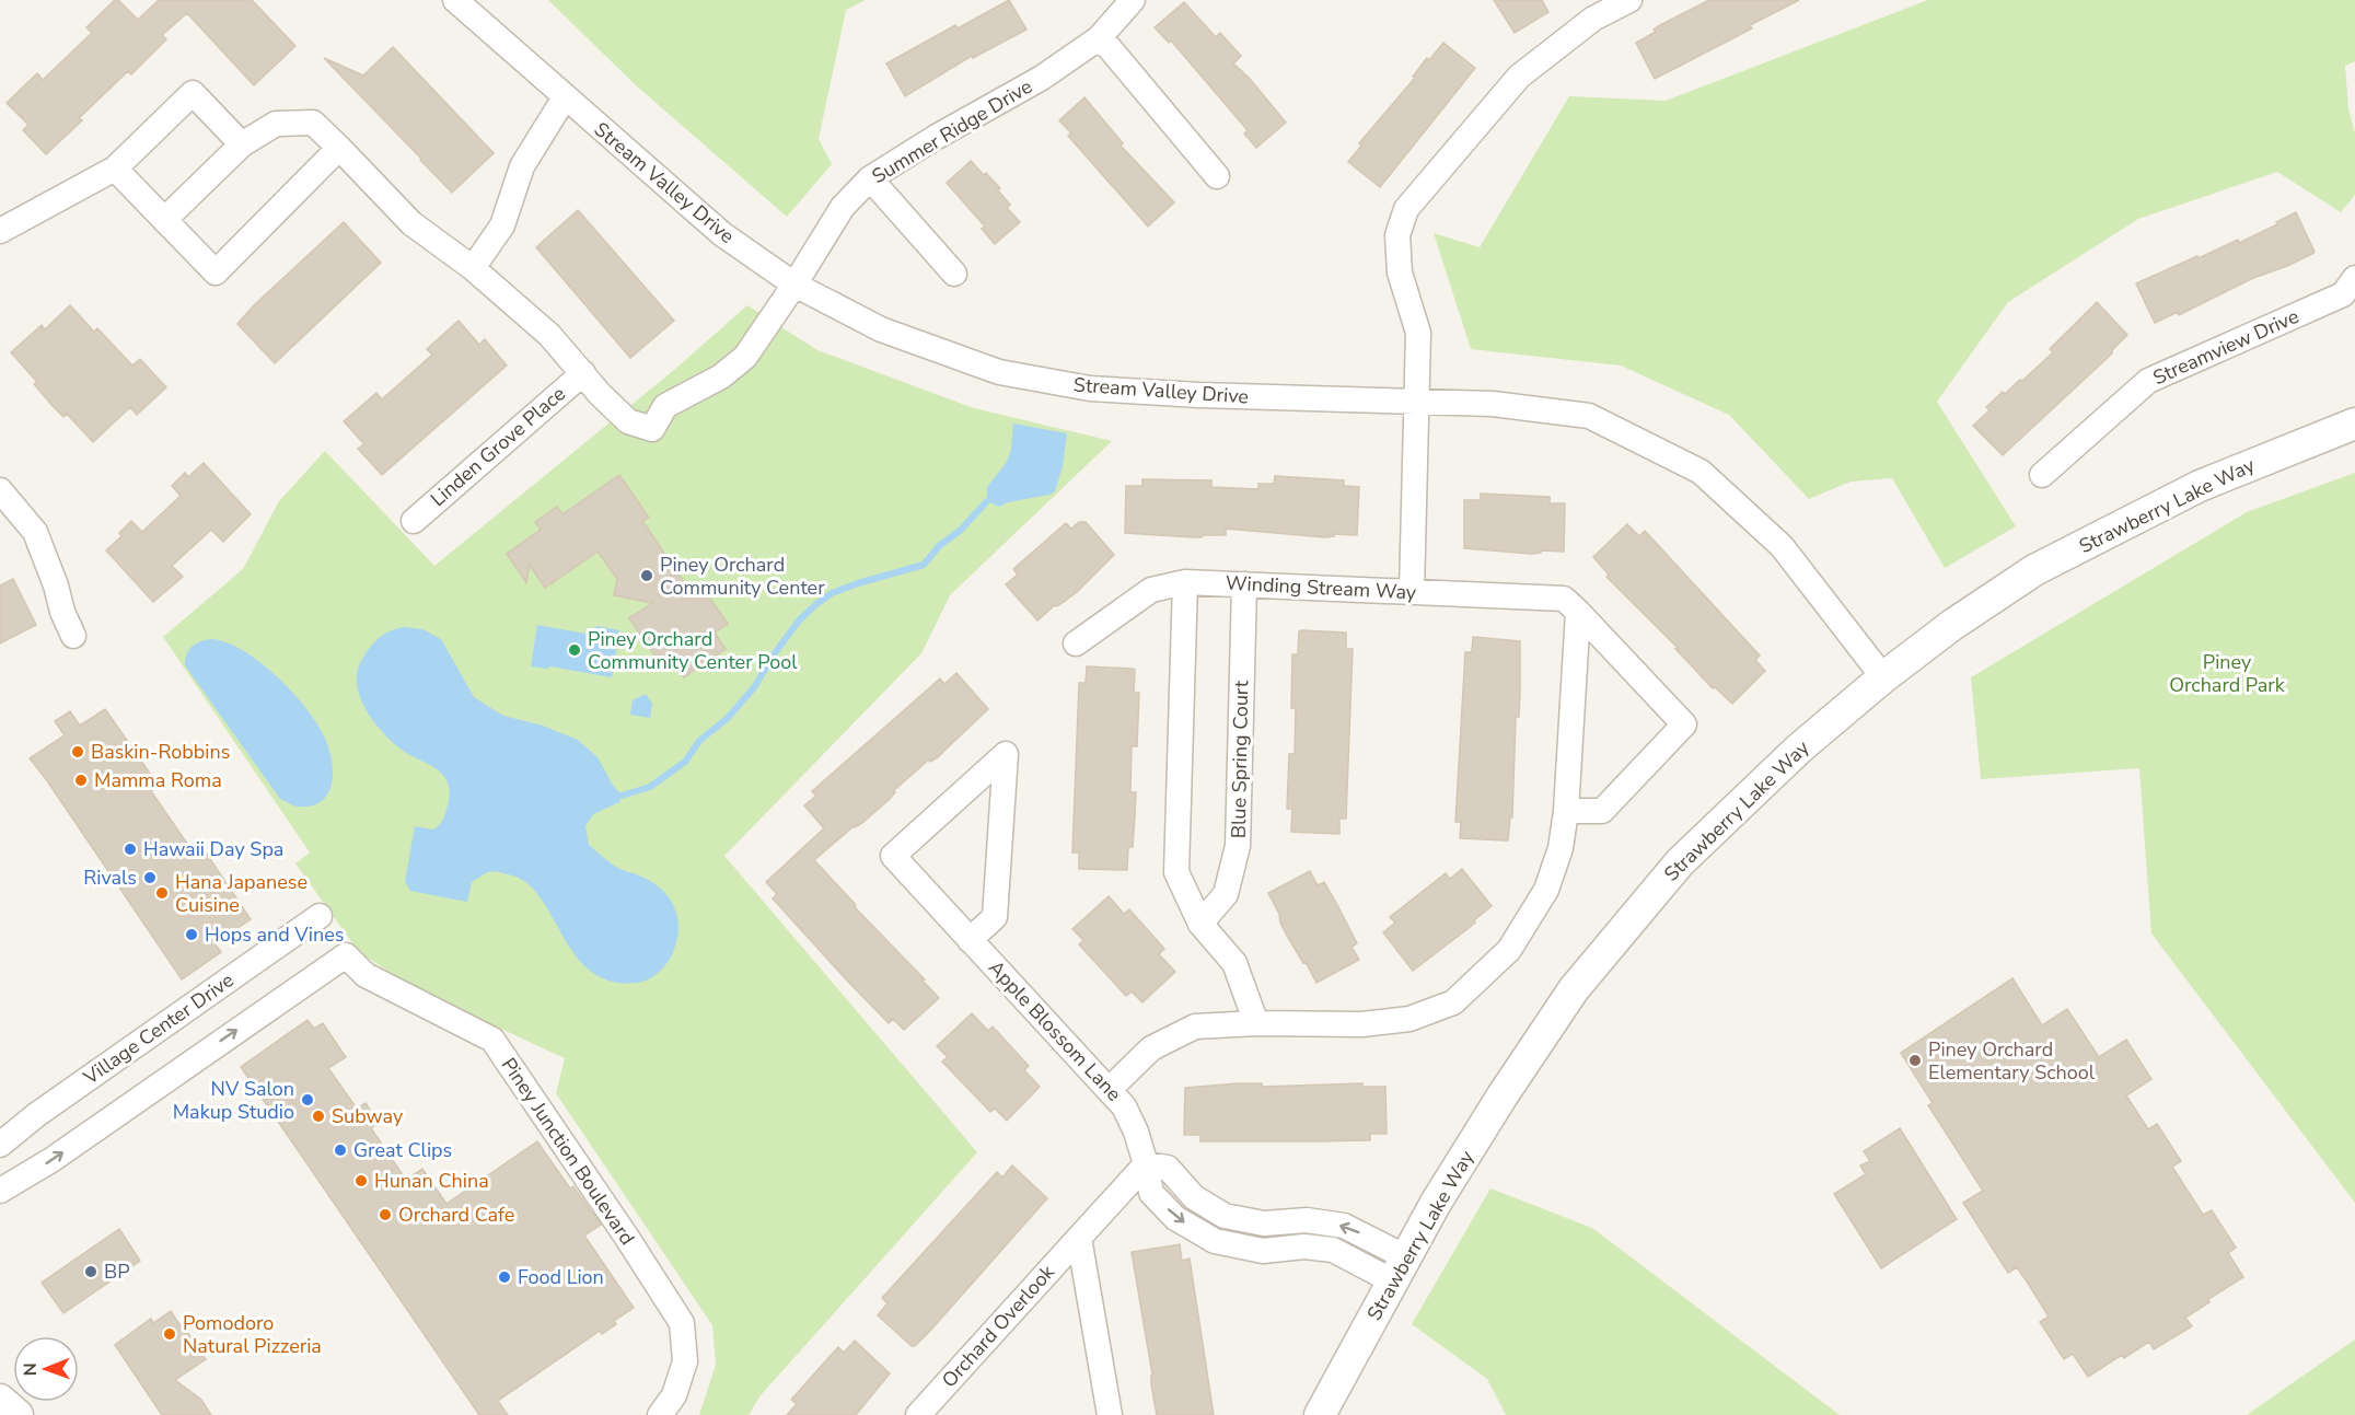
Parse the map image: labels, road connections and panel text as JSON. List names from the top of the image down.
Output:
{
  "streets": {
    "street": [
      "Summer Ridge Drive",
      "Stream Valley Drive",
      "Streamview Drive",
      "Linden Grove Place",
      "Strawberry Lake Way",
      "Winding Stream Way",
      "Blue Spring Court",
      "Village Center Drive",
      "Apple Blossom Lane",
      "Piney Junction Boulevard",
      "Orchard Overlook"
    ]
  },
  "crossings": [
    ["Summer Ridge Drive", "Stream Valley Drive"],
    ["Summer Ridge Drive", "Linden Grove Place"],
    ["Stream Valley Drive", "Linden Grove Place"],
    ["Stream Valley Drive", "Strawberry Lake Way"],
    ["Winding Stream Way", "Blue Spring Court"],
    ["Apple Blossom Lane", "Orchard Overlook"]
  ],
  "parks": ["Piney Orchard Park"],
  "places": [
    "Piney Orchard Community Center",
    "Piney Orchard Community Center Pool",
    "Baskin-Robbins",
    "Mamma Roma",
    "Hawaii Day Spa",
    "Rivals",
    "Hana Japanese Cuisine",
    "Hops and Vines",
    "Piney Orchard Elementary School",
    "NV Salon Makup Studio",
    "Subway",
    "Great Clips",
    "Hunan China",
    "Orchard Cafe",
    "BP",
    "Food Lion",
    "Pomodoro Natural Pizzeria"
  ],
  "north": "left"
}
